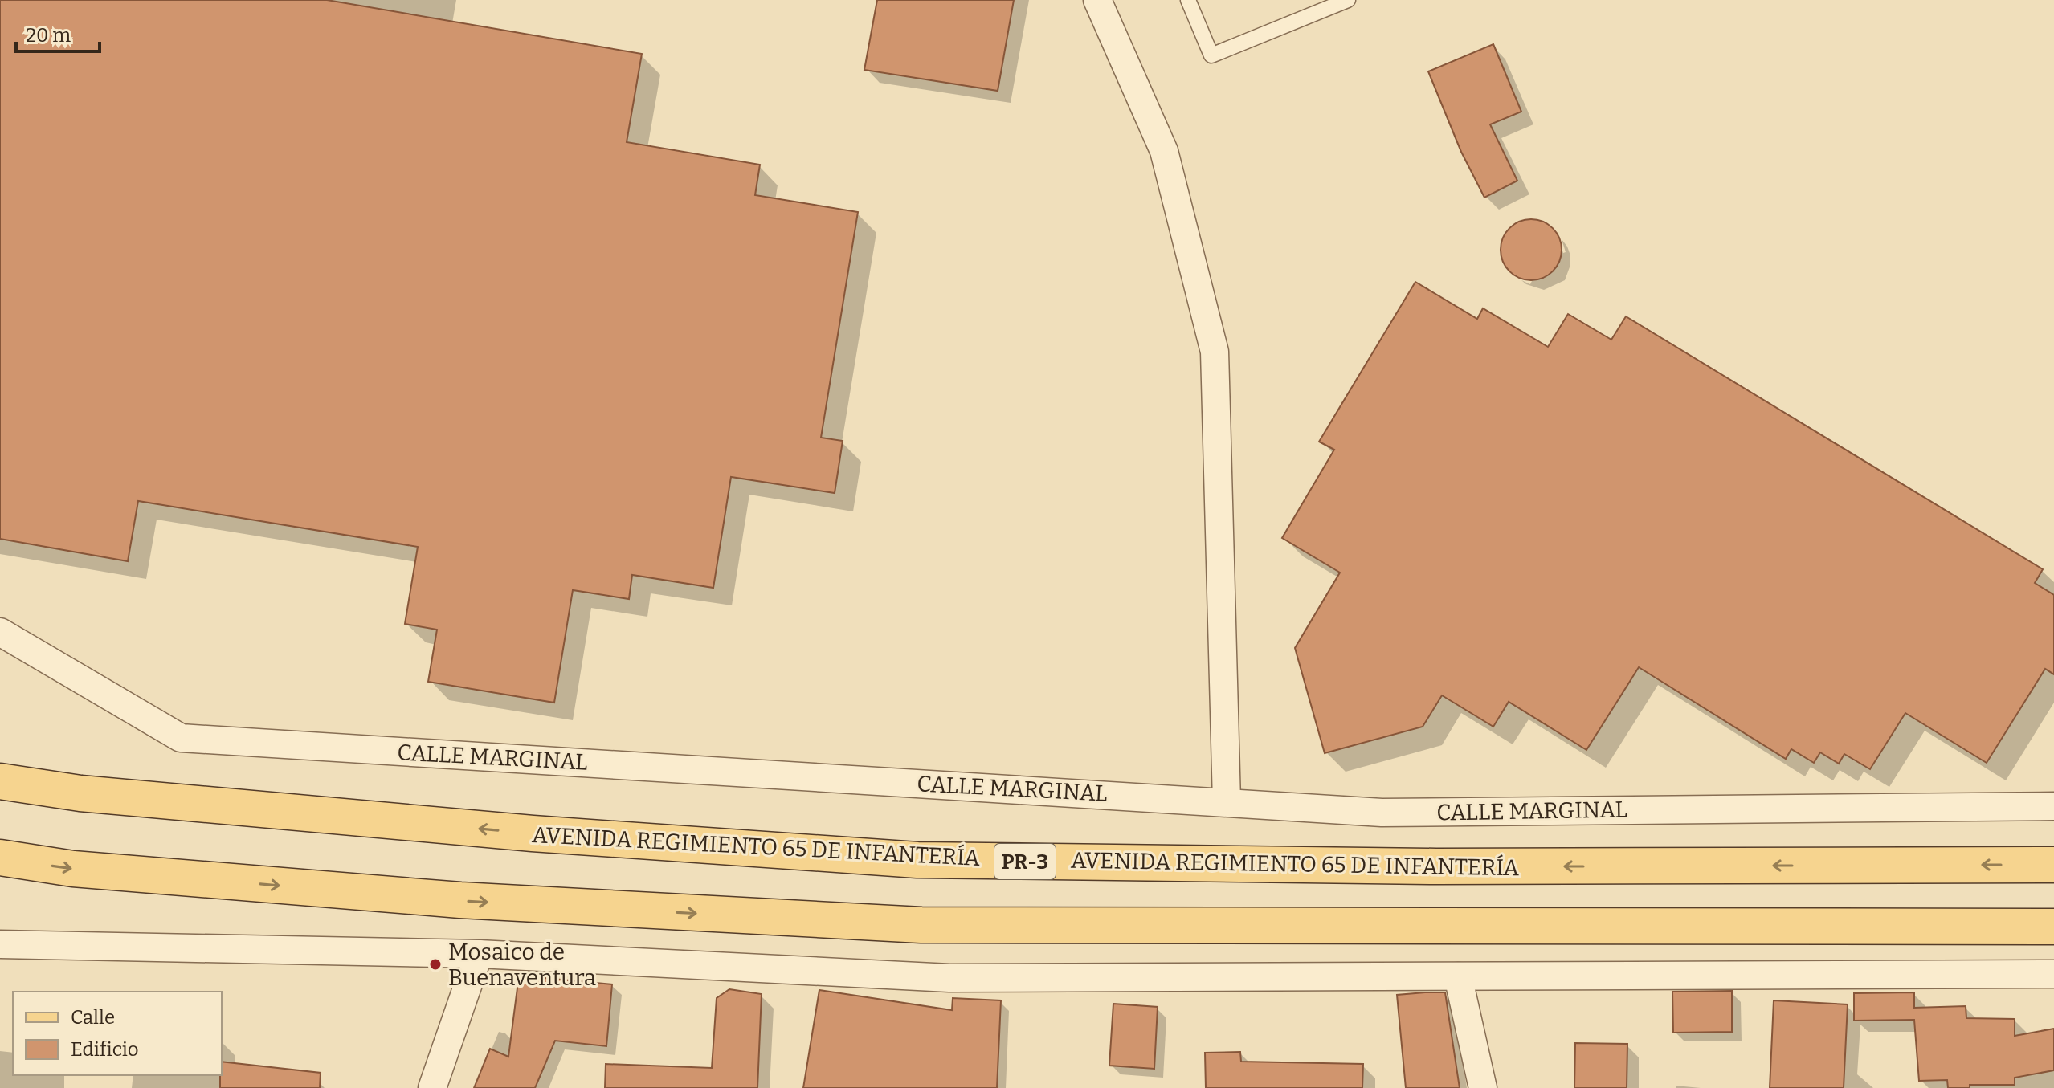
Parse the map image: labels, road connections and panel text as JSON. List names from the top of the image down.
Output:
{
  "streets": {
    "main road": ["AVENIDA REGIMIENTO 65 DE INFANTERÍA", "PR-3"],
    "street": ["CALLE MARGINAL"]
  },
  "places": ["Mosaico de Buenaventura"],
  "legend": ["Calle", "Edificio"],
  "scale_bar": "20 m"
}
